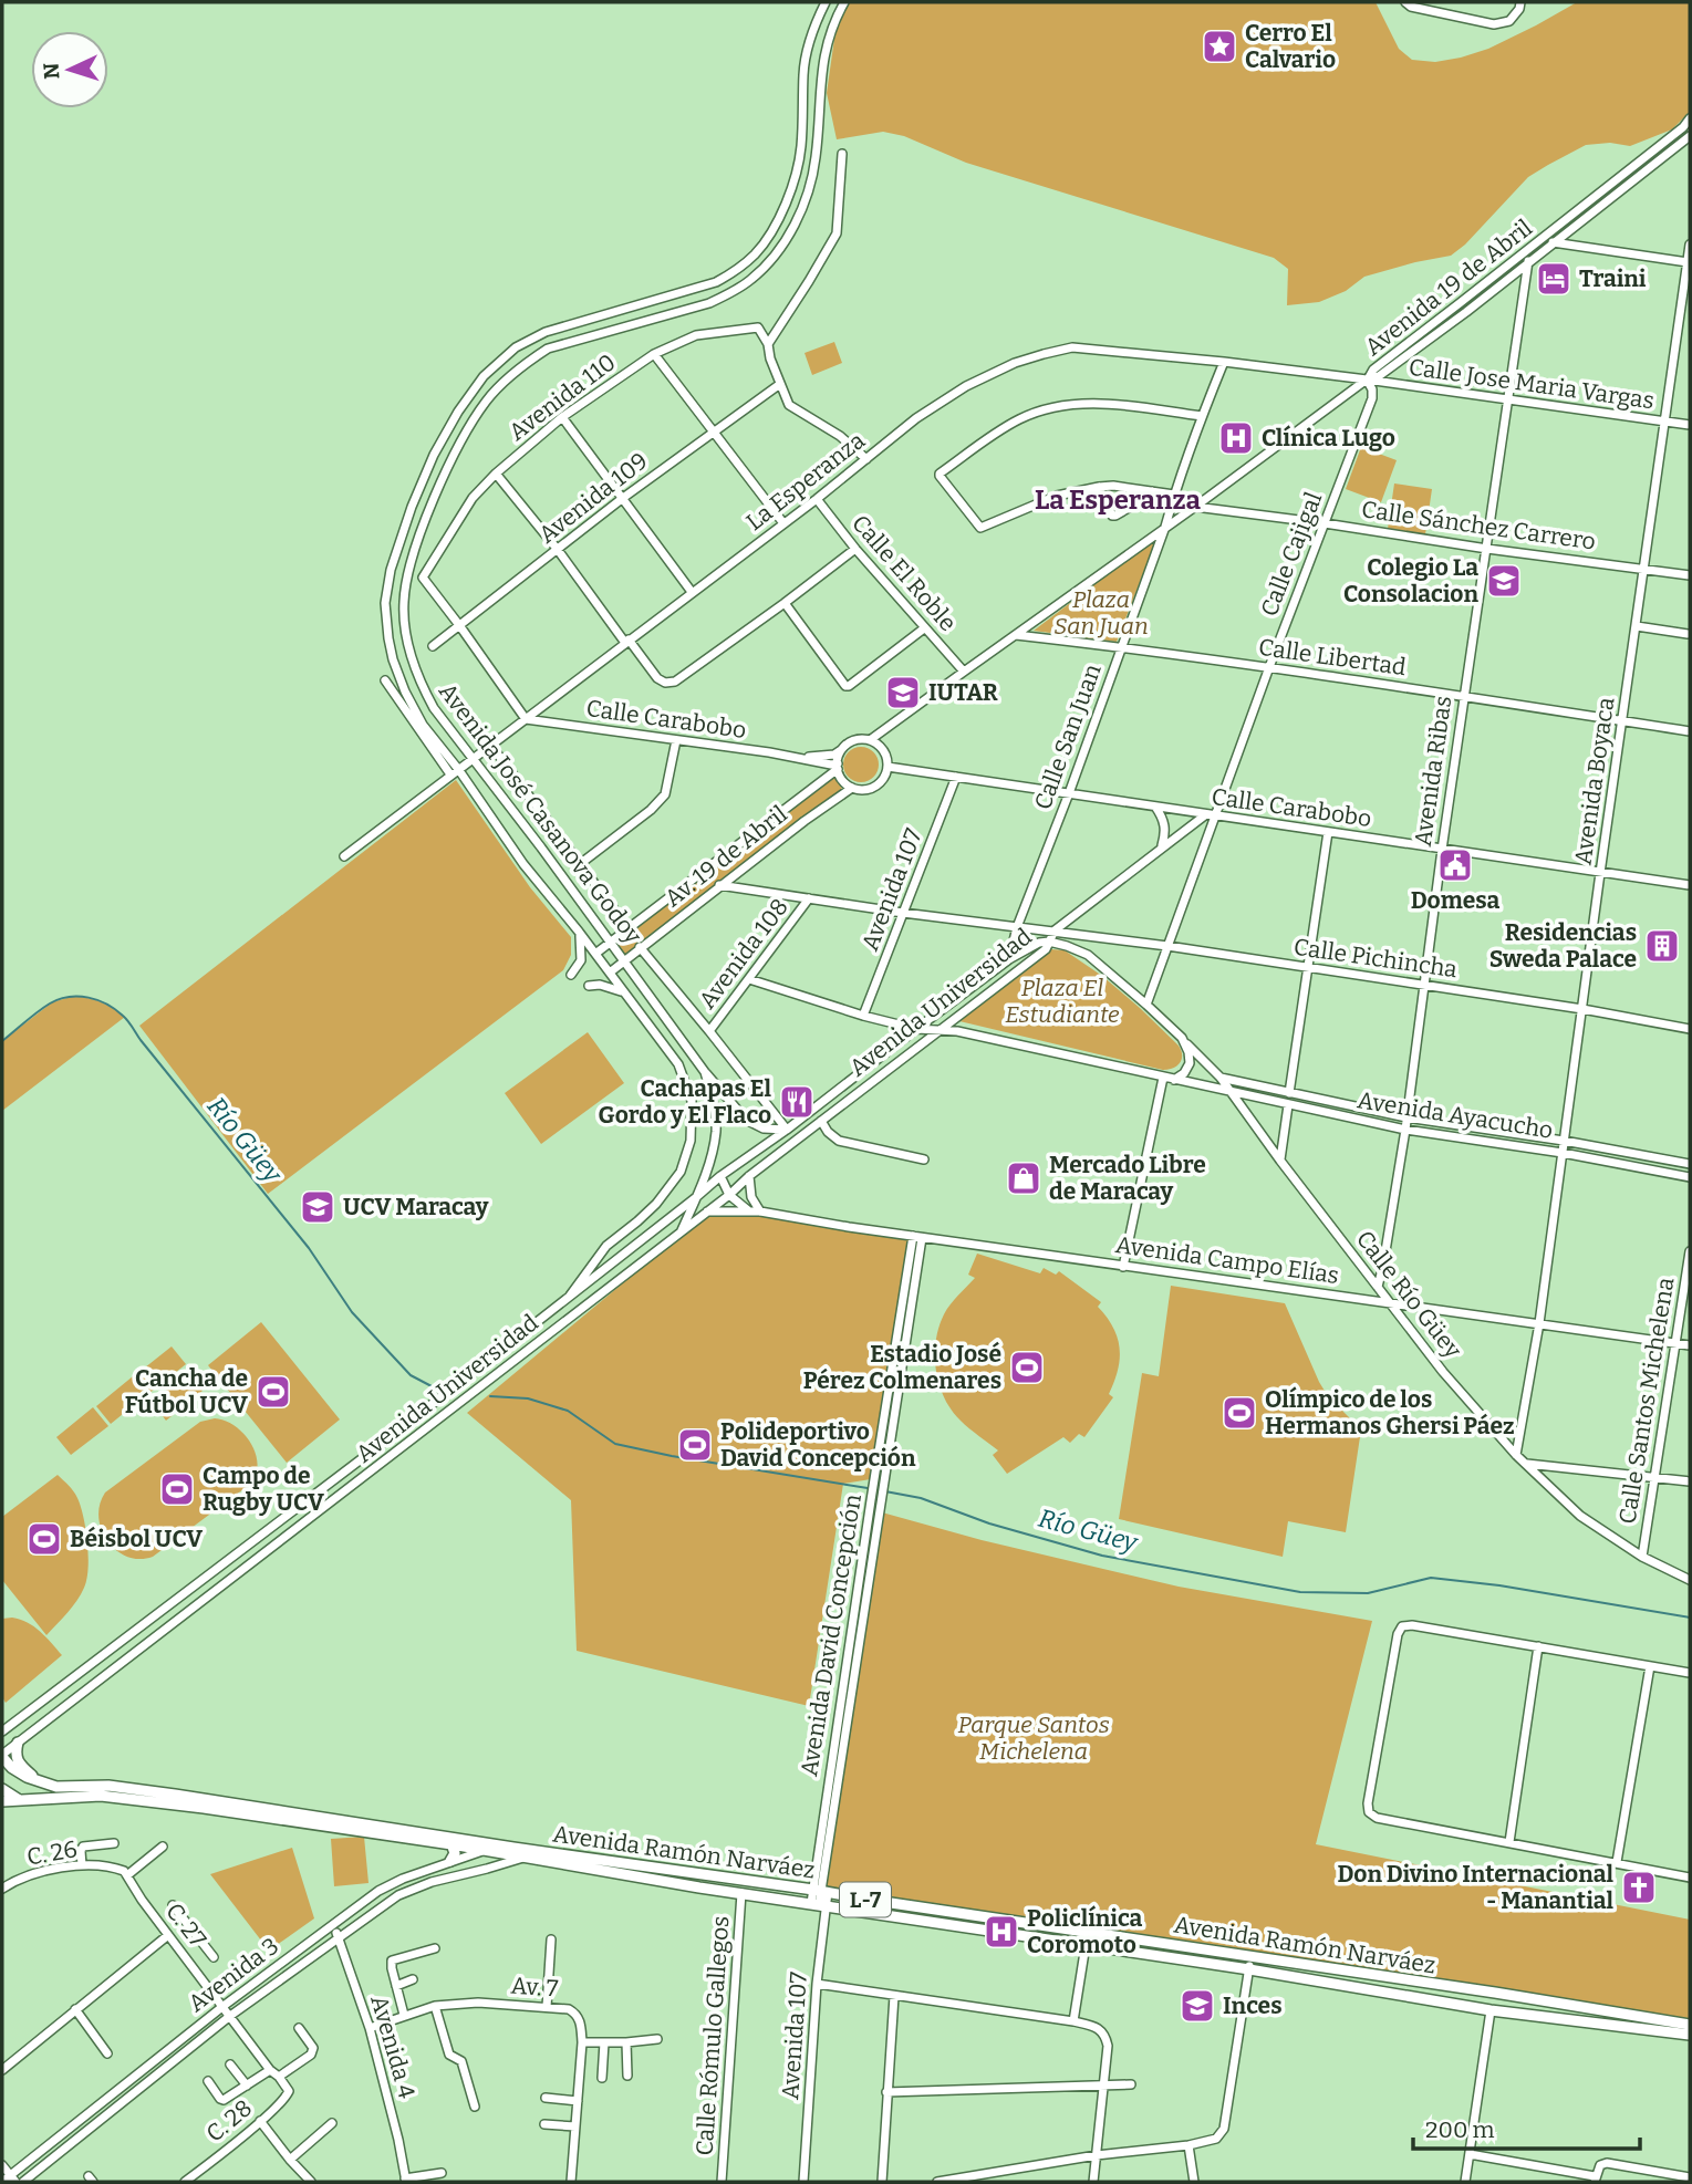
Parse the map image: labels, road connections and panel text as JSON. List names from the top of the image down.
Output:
{
  "streets": {
    "main road": ["Avenida Ramón Narváez", "L-7"],
    "street": [
      "Avenida 19 de Abril",
      "Calle Jose Maria Vargas",
      "Avenida 110",
      "La Esperanza",
      "Avenida 109",
      "Calle Sánchez Carrero",
      "Calle Cajigal",
      "Calle El Roble",
      "Calle Libertad",
      "Calle Carabobo",
      "Calle San Juan",
      "Avenida Ribas",
      "Avenida Boyaca",
      "Avenida José Casanova Godoy",
      "Av. 19 de Abril",
      "Avenida 107",
      "Avenida 108",
      "Calle Pichincha",
      "Avenida Universidad",
      "Avenida Ayacucho",
      "Avenida Campo Elías",
      "Calle Río Güey",
      "Calle Santos Michelena",
      "Avenida David Concepción",
      "C. 26",
      "C. 27",
      "Avenida 3",
      "Av. 7",
      "Calle Rómulo Gallegos",
      "Avenida 4",
      "C. 28"
    ]
  },
  "crossings": [
    ["Avenida 19 de Abril", "Calle Jose Maria Vargas"],
    ["Avenida 19 de Abril", "La Esperanza"],
    ["Avenida 19 de Abril", "Calle Cajigal"],
    ["Avenida 19 de Abril", "Avenida Ribas"],
    ["Calle Jose Maria Vargas", "La Esperanza"],
    ["Calle Jose Maria Vargas", "Calle Cajigal"],
    ["Calle Jose Maria Vargas", "Avenida Ribas"],
    ["Calle Jose Maria Vargas", "Avenida Boyaca"],
    ["Avenida 110", "Avenida 109"],
    ["La Esperanza", "Calle Cajigal"],
    ["La Esperanza", "Calle El Roble"],
    ["La Esperanza", "Calle Carabobo"],
    ["La Esperanza", "Calle San Juan"],
    ["La Esperanza", "Avenida José Casanova Godoy"],
    ["Calle Sánchez Carrero", "Calle Cajigal"],
    ["Calle Sánchez Carrero", "Calle San Juan"],
    ["Calle Sánchez Carrero", "Avenida Ribas"],
    ["Calle Sánchez Carrero", "Avenida Boyaca"],
    ["Calle Cajigal", "Calle Libertad"],
    ["Calle Cajigal", "Calle Carabobo"],
    ["Calle Cajigal", "Calle Pichincha"],
    ["Calle Libertad", "Calle San Juan"],
    ["Calle Libertad", "Avenida Ribas"],
    ["Calle Libertad", "Avenida Boyaca"],
    ["Calle Carabobo", "Calle San Juan"],
    ["Calle Carabobo", "Avenida Ribas"],
    ["Calle Carabobo", "Avenida Boyaca"],
    ["Calle Carabobo", "Av. 19 de Abril"],
    ["Calle Carabobo", "Avenida 107"],
    ["Calle San Juan", "Calle Pichincha"],
    ["Calle San Juan", "Avenida Universidad"],
    ["Avenida Ribas", "Calle Pichincha"],
    ["Avenida Ribas", "Avenida Ayacucho"],
    ["Avenida Ribas", "Calle Río Güey"],
    ["Avenida Boyaca", "Calle Pichincha"],
    ["Avenida Boyaca", "Avenida Ayacucho"],
    ["Avenida Boyaca", "Avenida Campo Elías"],
    ["Avenida Boyaca", "Calle Río Güey"],
    ["Avenida José Casanova Godoy", "Av. 19 de Abril"],
    ["Avenida José Casanova Godoy", "Avenida Universidad"],
    ["Av. 19 de Abril", "Calle Pichincha"],
    ["Avenida 107", "Calle Pichincha"],
    ["Avenida 107", "Avenida Ayacucho"],
    ["Avenida 107", "Avenida David Concepción"],
    ["Avenida 107", "Avenida Ramón Narváez"],
    ["Avenida 108", "Calle Pichincha"],
    ["Avenida 108", "Avenida Ayacucho"],
    ["Avenida Universidad", "Avenida Ayacucho"],
    ["Avenida Universidad", "Avenida Campo Elías"],
    ["Avenida Universidad", "Avenida Ramón Narváez"],
    ["Avenida Ayacucho", "Calle Río Güey"],
    ["Avenida Campo Elías", "Calle Río Güey"],
    ["Avenida Campo Elías", "Calle Santos Michelena"],
    ["Avenida Campo Elías", "Avenida David Concepción"],
    ["Calle Río Güey", "Calle Santos Michelena"],
    ["Avenida David Concepción", "Avenida Ramón Narváez"],
    ["Avenida Ramón Narváez", "Avenida 3"],
    ["Avenida Ramón Narváez", "Calle Rómulo Gallegos"],
    ["C. 26", "C. 27"],
    ["C. 27", "Avenida 3"],
    ["C. 27", "C. 28"],
    ["Avenida 3", "Avenida 4"],
    ["Av. 7", "Avenida 4"]
  ],
  "districts": ["La Esperanza"],
  "water": ["Río Güey"],
  "parks": ["Plaza San Juan", "Plaza El Estudiante", "Parque Santos Michelena"],
  "places": {
    "place": ["Cerro El Calvario"],
    "hotel": ["Traini"],
    "hospital": ["Clínica Lugo", "Policlínica Coromoto"],
    "school or university": [
      "Colegio La Consolacion",
      "IUTAR",
      "UCV Maracay",
      "Inces"
    ],
    "public building": ["Domesa"],
    "building": ["Residencias Sweda Palace"],
    "restaurant": ["Cachapas El Gordo y El Flaco"],
    "shop": ["Mercado Libre de Maracay"],
    "sports": [
      "Estadio José Pérez Colmenares",
      "Cancha de Fútbol UCV",
      "Olímpico de los Hermanos Ghersi Páez",
      "Polideportivo David Concepción",
      "Campo de Rugby UCV",
      "Béisbol UCV"
    ],
    "church": ["Don Divino Internacional - Manantial"]
  },
  "scale_bar": "200 m",
  "north": "left"
}
